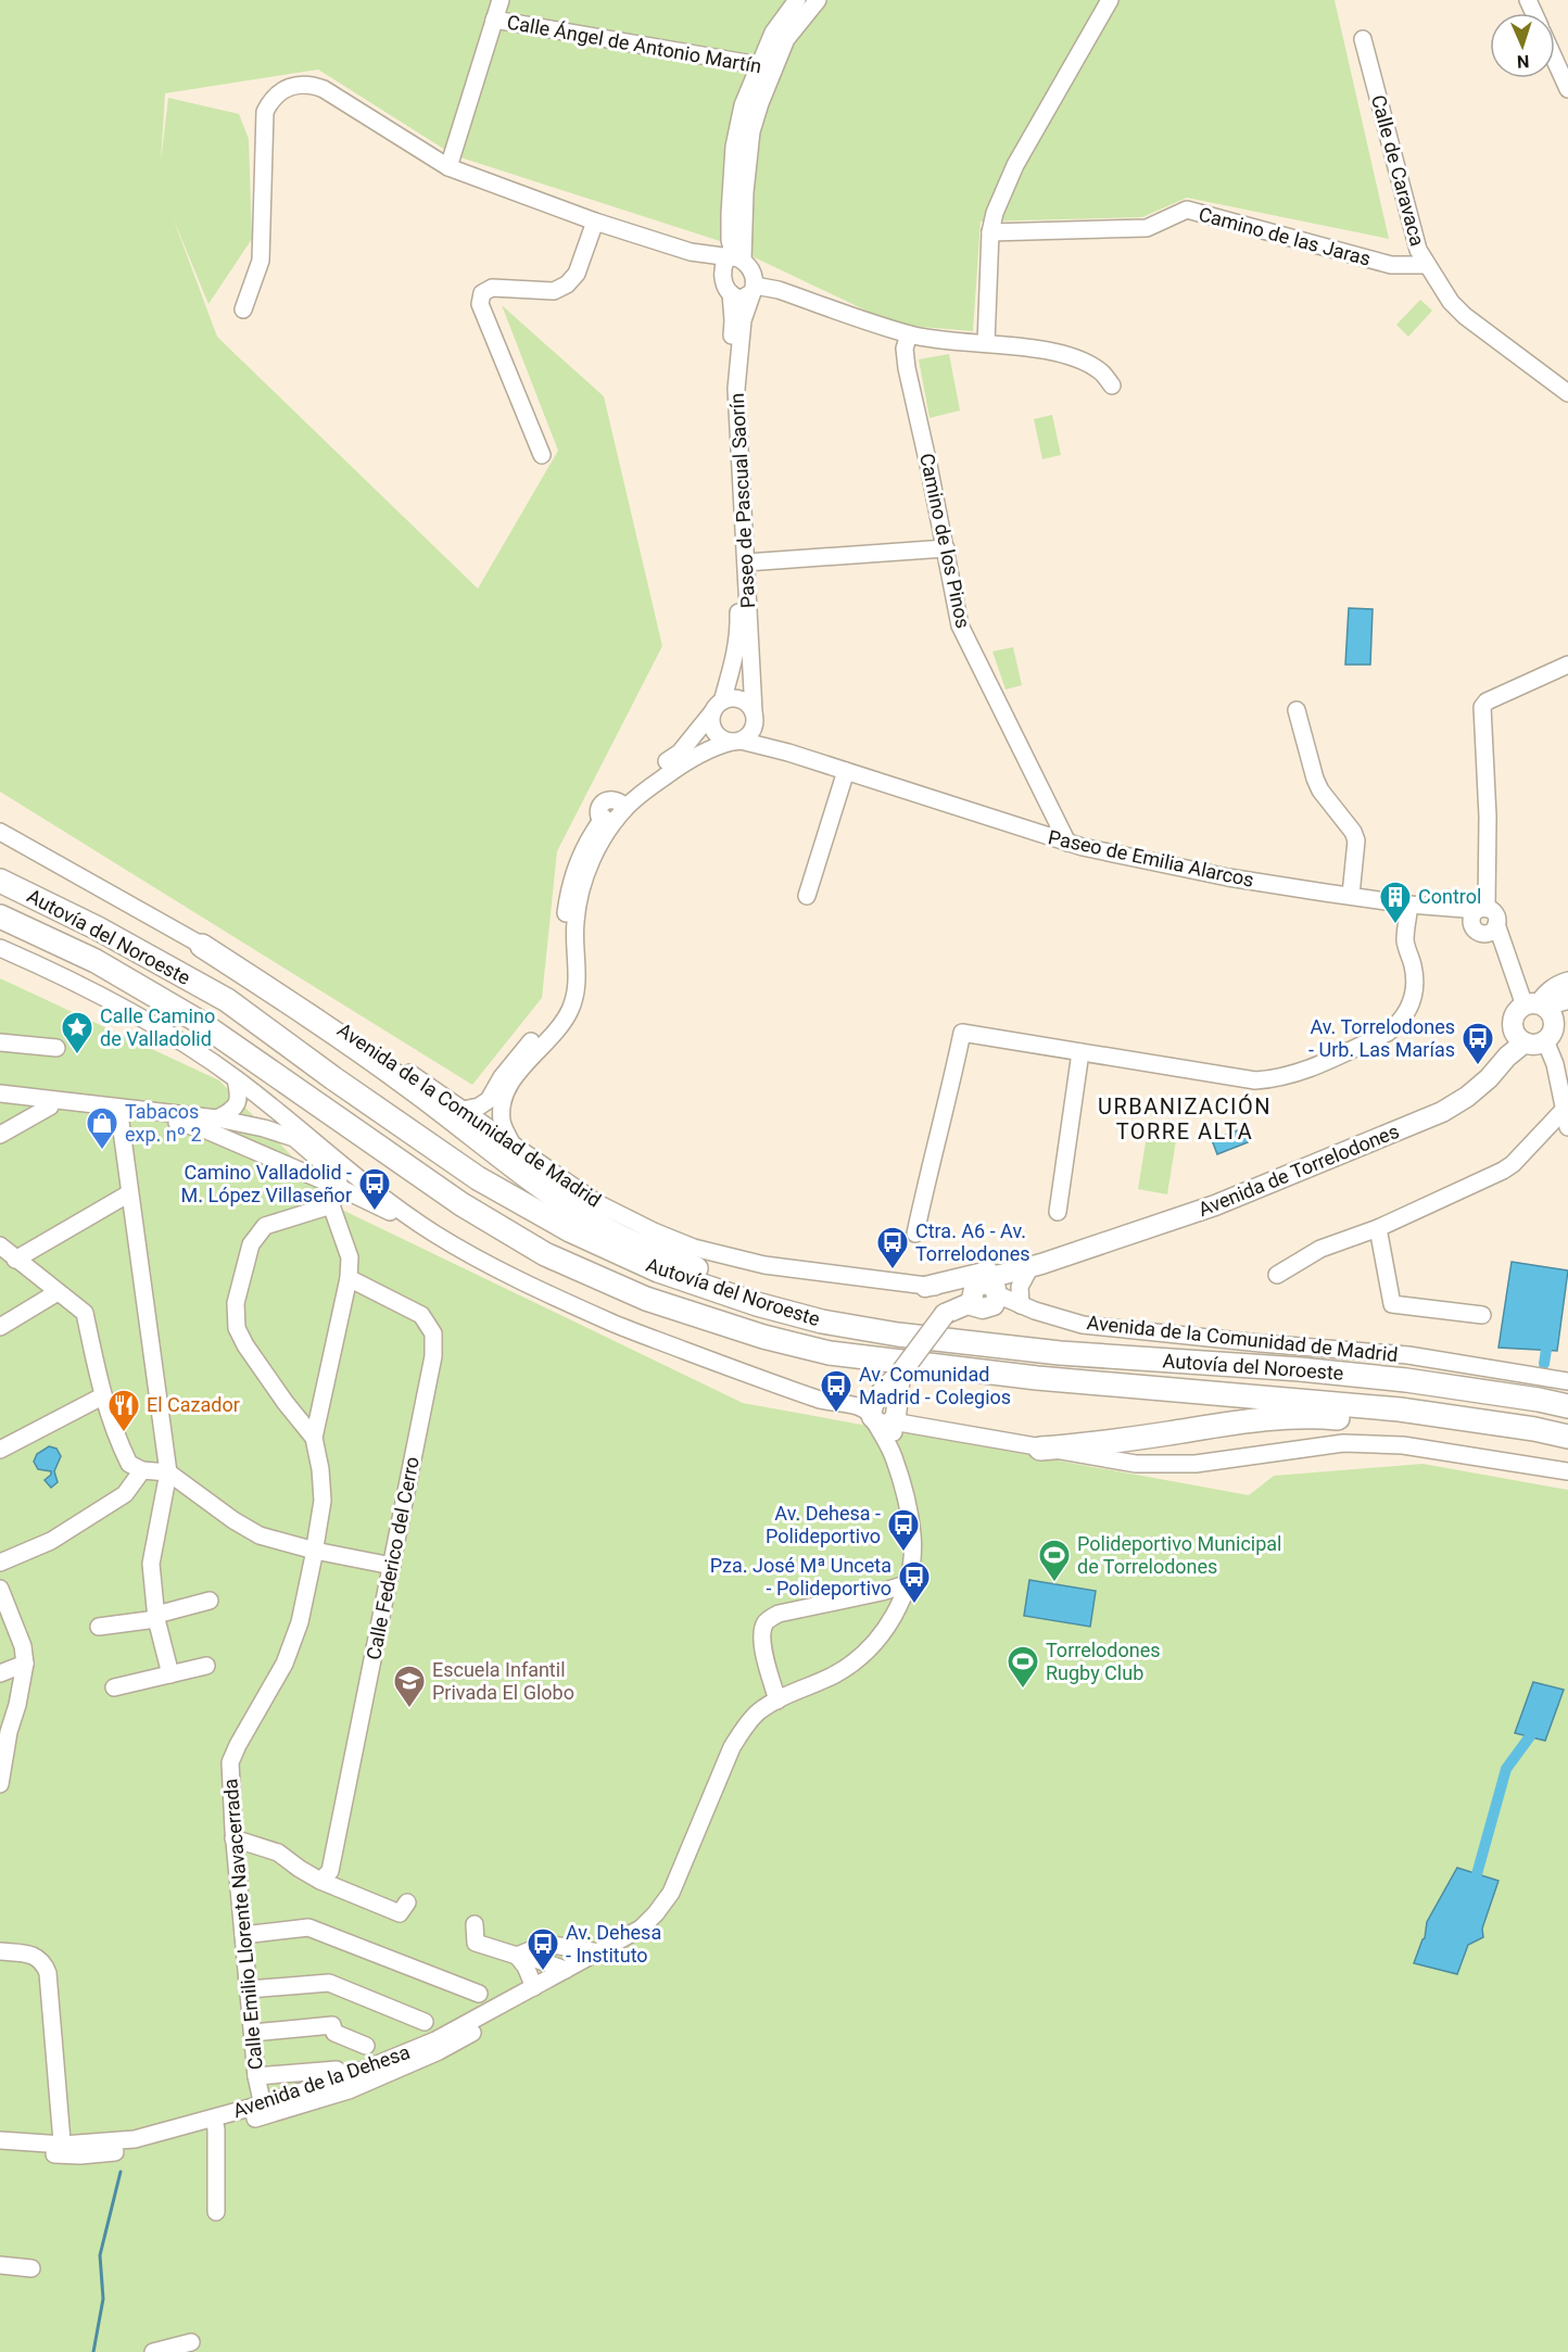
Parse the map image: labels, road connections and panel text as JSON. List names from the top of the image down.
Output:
{
  "streets": {
    "highway": ["Autovía del Noroeste"],
    "main road": ["Avenida de Torrelodones"],
    "street": [
      "Calle Ángel de Antonio Martín",
      "Calle de Caravaca",
      "Camino de las Jaras",
      "Paseo de Pascual Saorín",
      "Camino de los Pinos",
      "Paseo de Emilia Alarcos",
      "Avenida de la Comunidad de Madrid",
      "Calle Federico del Cerro",
      "Calle Emilio Llorente Navacerrada",
      "Avenida de la Dehesa"
    ]
  },
  "crossings": [
    ["Calle de Caravaca", "Camino de las Jaras"],
    ["Paseo de Pascual Saorín", "Paseo de Emilia Alarcos"],
    ["Camino de los Pinos", "Paseo de Emilia Alarcos"],
    ["Avenida de la Comunidad de Madrid", "Avenida de Torrelodones"],
    ["Avenida de Torrelodones", "Avenida de la Dehesa"],
    ["Calle Emilio Llorente Navacerrada", "Avenida de la Dehesa"]
  ],
  "districts": ["URBANIZACIÓN TORRE ALTA"],
  "places": {
    "building": ["Control"],
    "place": ["Calle Camino de Valladolid"],
    "bus stop": [
      "Av. Torrelodones - Urb. Las Marías",
      "Camino Valladolid - M. López Villaseñor",
      "Ctra. A6 - Av. Torrelodones",
      "Av. Comunidad Madrid - Colegios",
      "Av. Dehesa - Polideportivo",
      "Pza. José Mª Unceta - Polideportivo",
      "Av. Dehesa - Instituto"
    ],
    "shop": ["Tabacos exp. nº 2"],
    "restaurant": ["El Cazador"],
    "sports": ["Polideportivo Municipal de Torrelodones", "Torrelodones Rugby Club"],
    "school or university": ["Escuela Infantil Privada El Globo"]
  },
  "north": "bottom"
}
